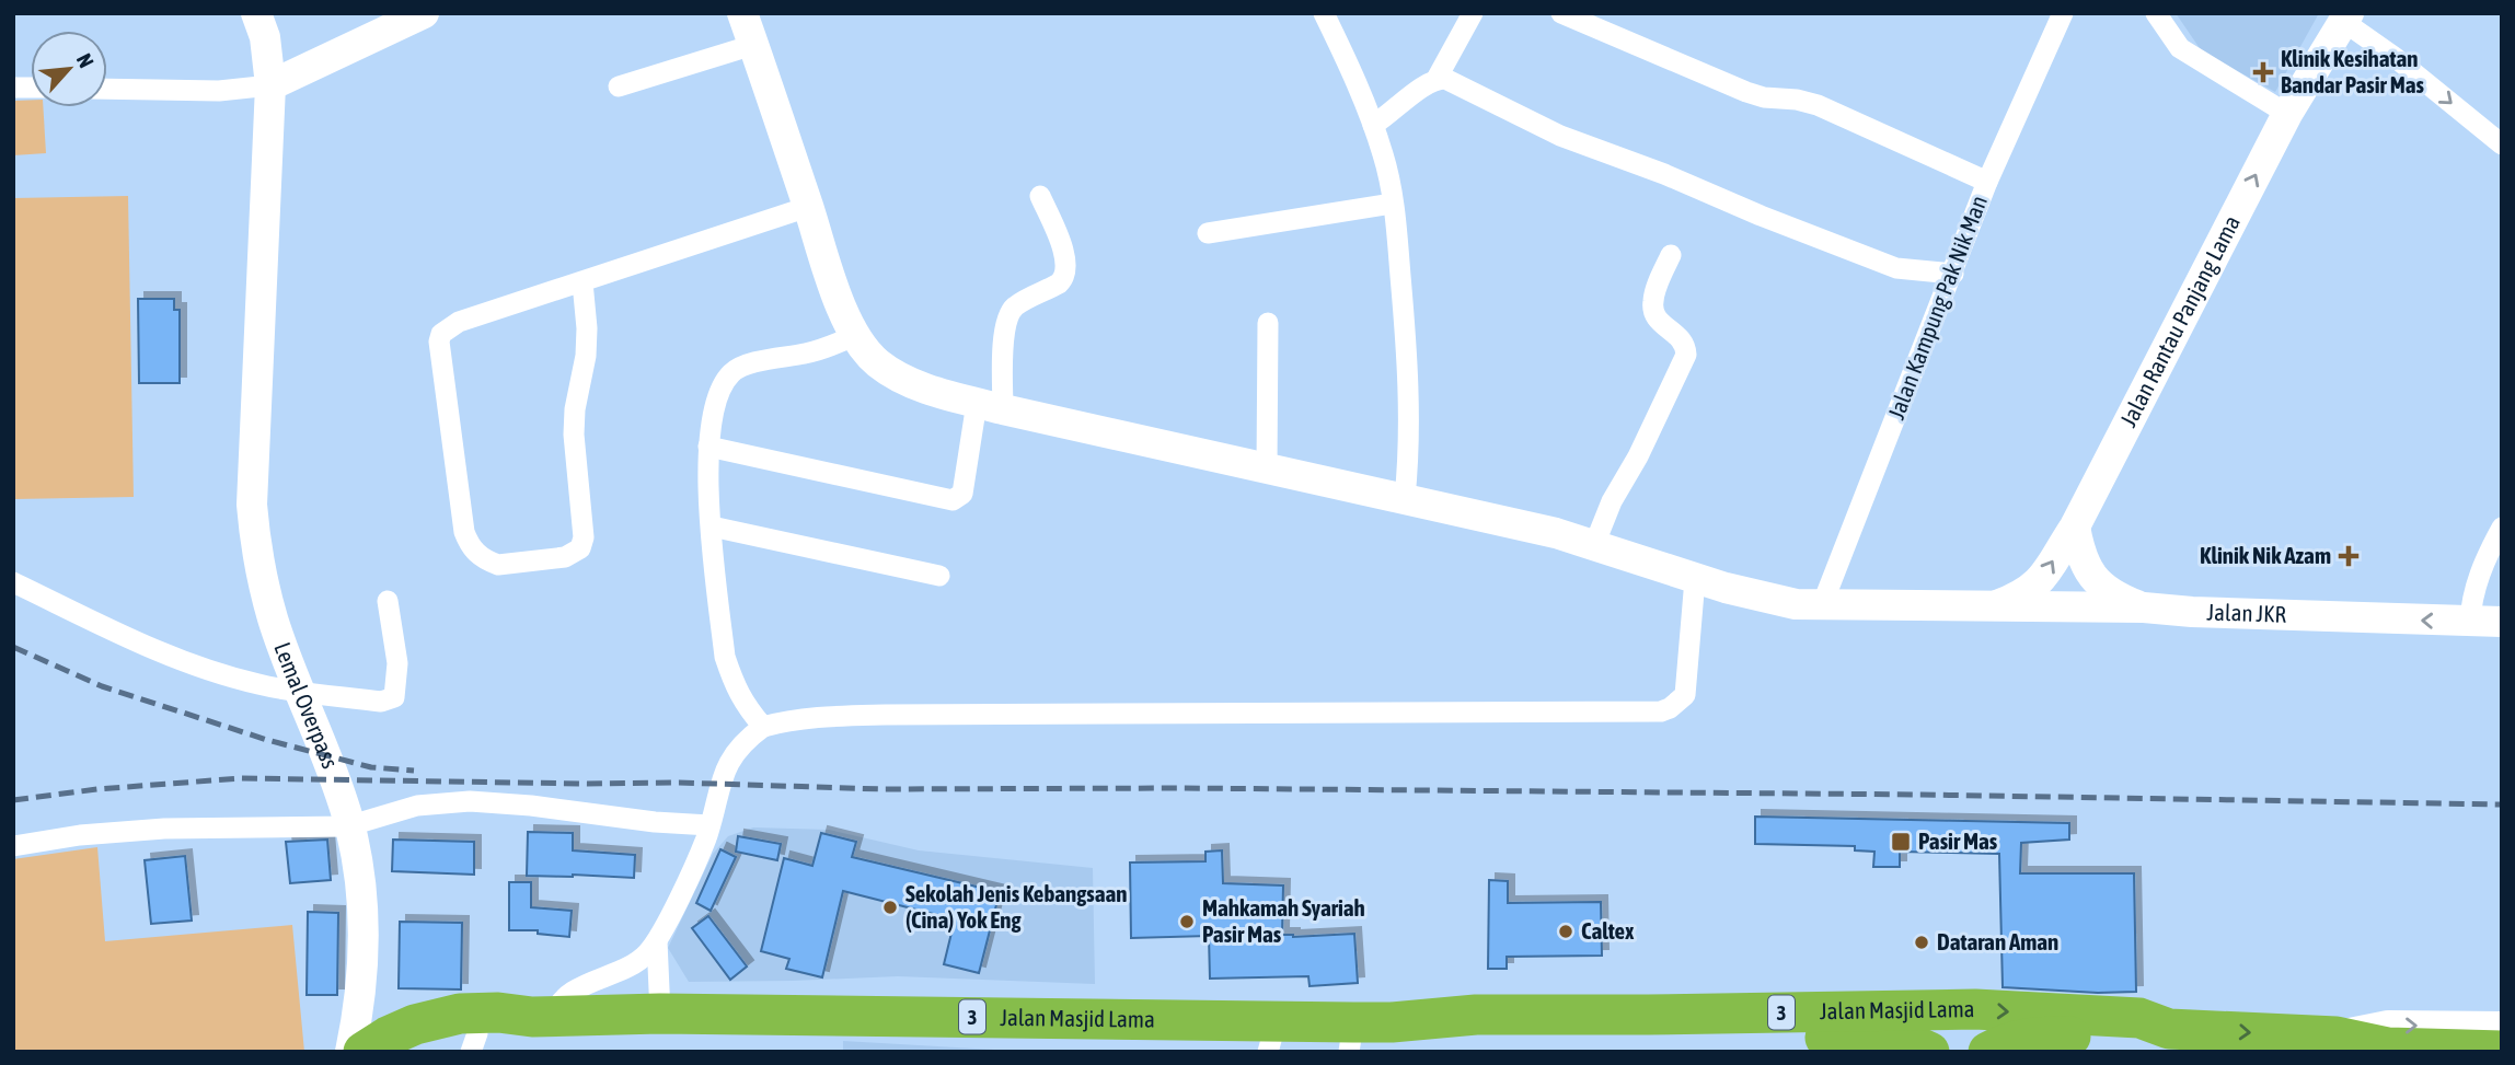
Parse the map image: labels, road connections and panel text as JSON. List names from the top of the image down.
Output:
{
  "streets": {
    "highway": ["Jalan Masjid Lama", "3"],
    "street": [
      "Jalan Kampung Pak Nik Man",
      "Jalan Rantau Panjang Lama",
      "Jalan JKR",
      "Lemal Overpass"
    ]
  },
  "crossings": [
    ["Jalan Kampung Pak Nik Man", "Jalan JKR"],
    ["Jalan Rantau Panjang Lama", "Jalan JKR"],
    ["Jalan Masjid Lama", "3"]
  ],
  "one_way": ["Jalan Rantau Panjang Lama"],
  "places": {
    "health": ["Klinik Kesihatan Bandar Pasir Mas", "Klinik Nik Azam"],
    "transit": ["Pasir Mas"],
    "other": [
      "Sekolah Jenis Kebangsaan (Cina) Yok Eng",
      "Mahkamah Syariah Pasir Mas",
      "Caltex",
      "Dataran Aman"
    ]
  },
  "north": "top right"
}
